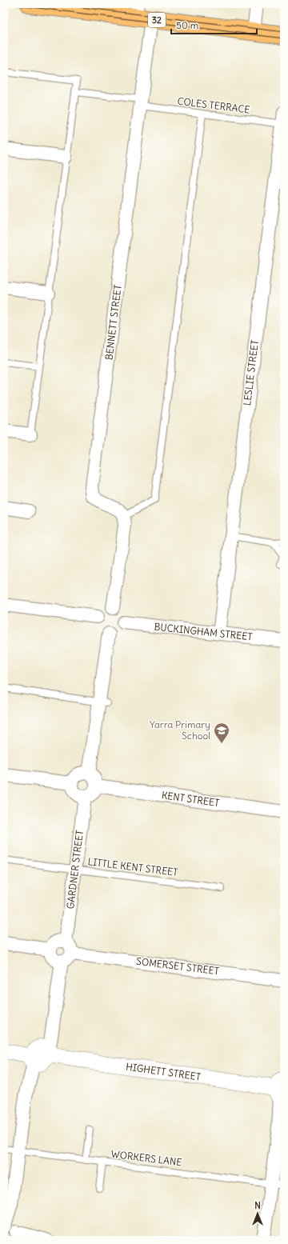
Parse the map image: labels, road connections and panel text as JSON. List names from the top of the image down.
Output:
{
  "streets": {
    "main road": ["32"],
    "street": [
      "BENNETT STREET",
      "LESLIE STREET",
      "BUCKINGHAM STREET",
      "KENT STREET",
      "GARDNER STREET",
      "SOMERSET STREET",
      "HIGHETT STREET"
    ],
    "lane": ["COLES TERRACE", "LITTLE KENT STREET", "WORKERS LANE"]
  },
  "crossings": [
    ["32", "BENNETT STREET"],
    ["COLES TERRACE", "BENNETT STREET"],
    ["COLES TERRACE", "LESLIE STREET"],
    ["LESLIE STREET", "BUCKINGHAM STREET"],
    ["KENT STREET", "GARDNER STREET"],
    ["LITTLE KENT STREET", "GARDNER STREET"],
    ["GARDNER STREET", "SOMERSET STREET"]
  ],
  "places": {
    "school or university": ["Yarra Primary School"]
  },
  "scale_bar": "50 m",
  "north": "top"
}
